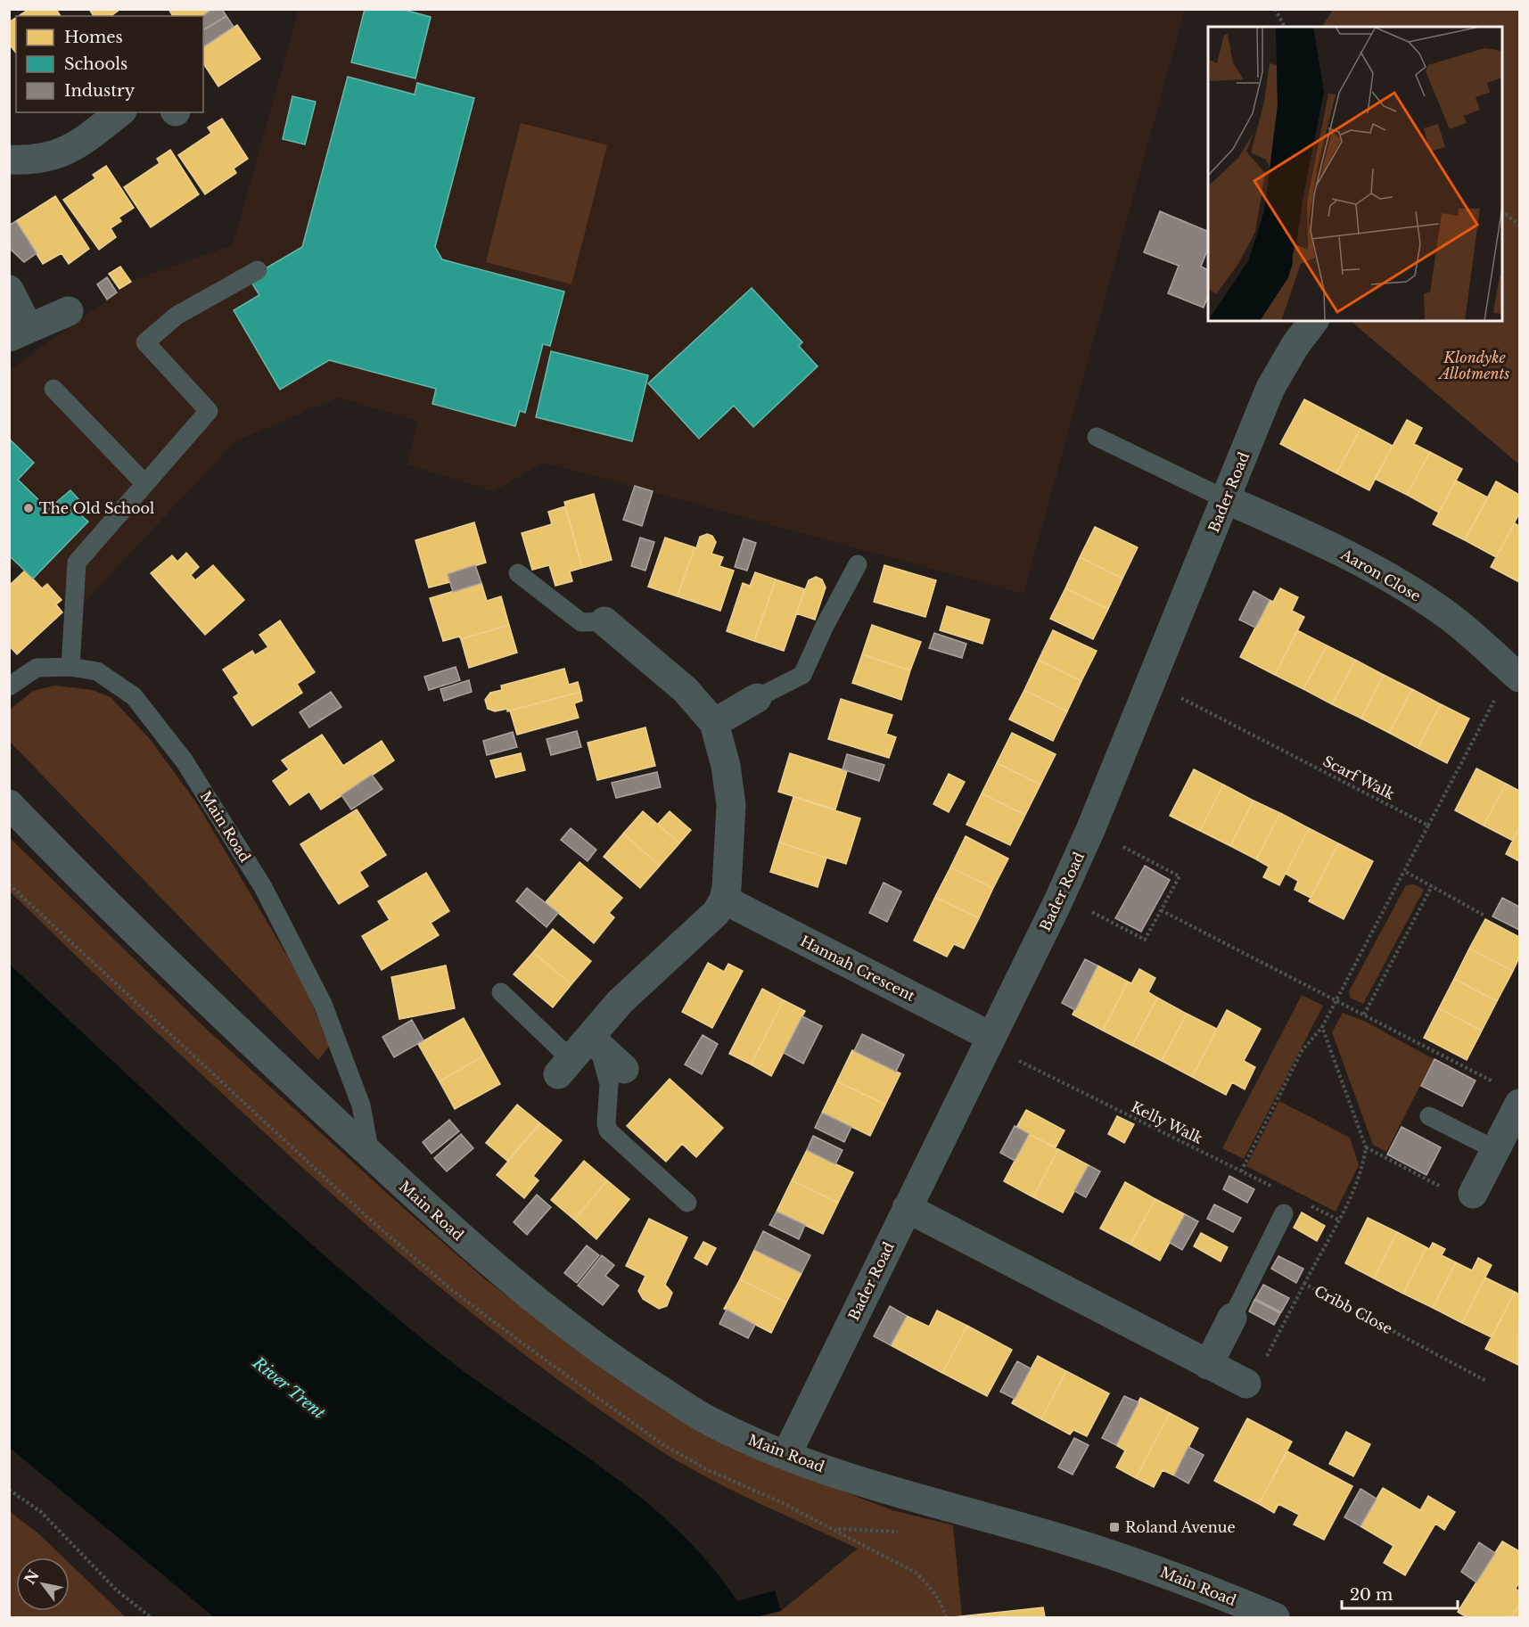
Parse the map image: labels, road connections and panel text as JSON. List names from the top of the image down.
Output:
{
  "streets": {
    "street": [
      "Bader Road",
      "Aaron Close",
      "Main Road",
      "Hannah Crescent"
    ],
    "path": ["Scarf Walk", "Kelly Walk", "Cribb Close"]
  },
  "crossings": [
    ["Bader Road", "Aaron Close"],
    ["Bader Road", "Scarf Walk"],
    ["Bader Road", "Main Road"],
    ["Bader Road", "Hannah Crescent"],
    ["Bader Road", "Kelly Walk"],
    ["Hannah Crescent", "Kelly Walk"]
  ],
  "water": ["River Trent"],
  "parks": ["Klondyke Allotments"],
  "places": {
    "other": ["The Old School"],
    "transit": ["Roland Avenue"]
  },
  "legend": ["Homes", "Schools", "Industry"],
  "scale_bar": "20 m",
  "north": "top left"
}
